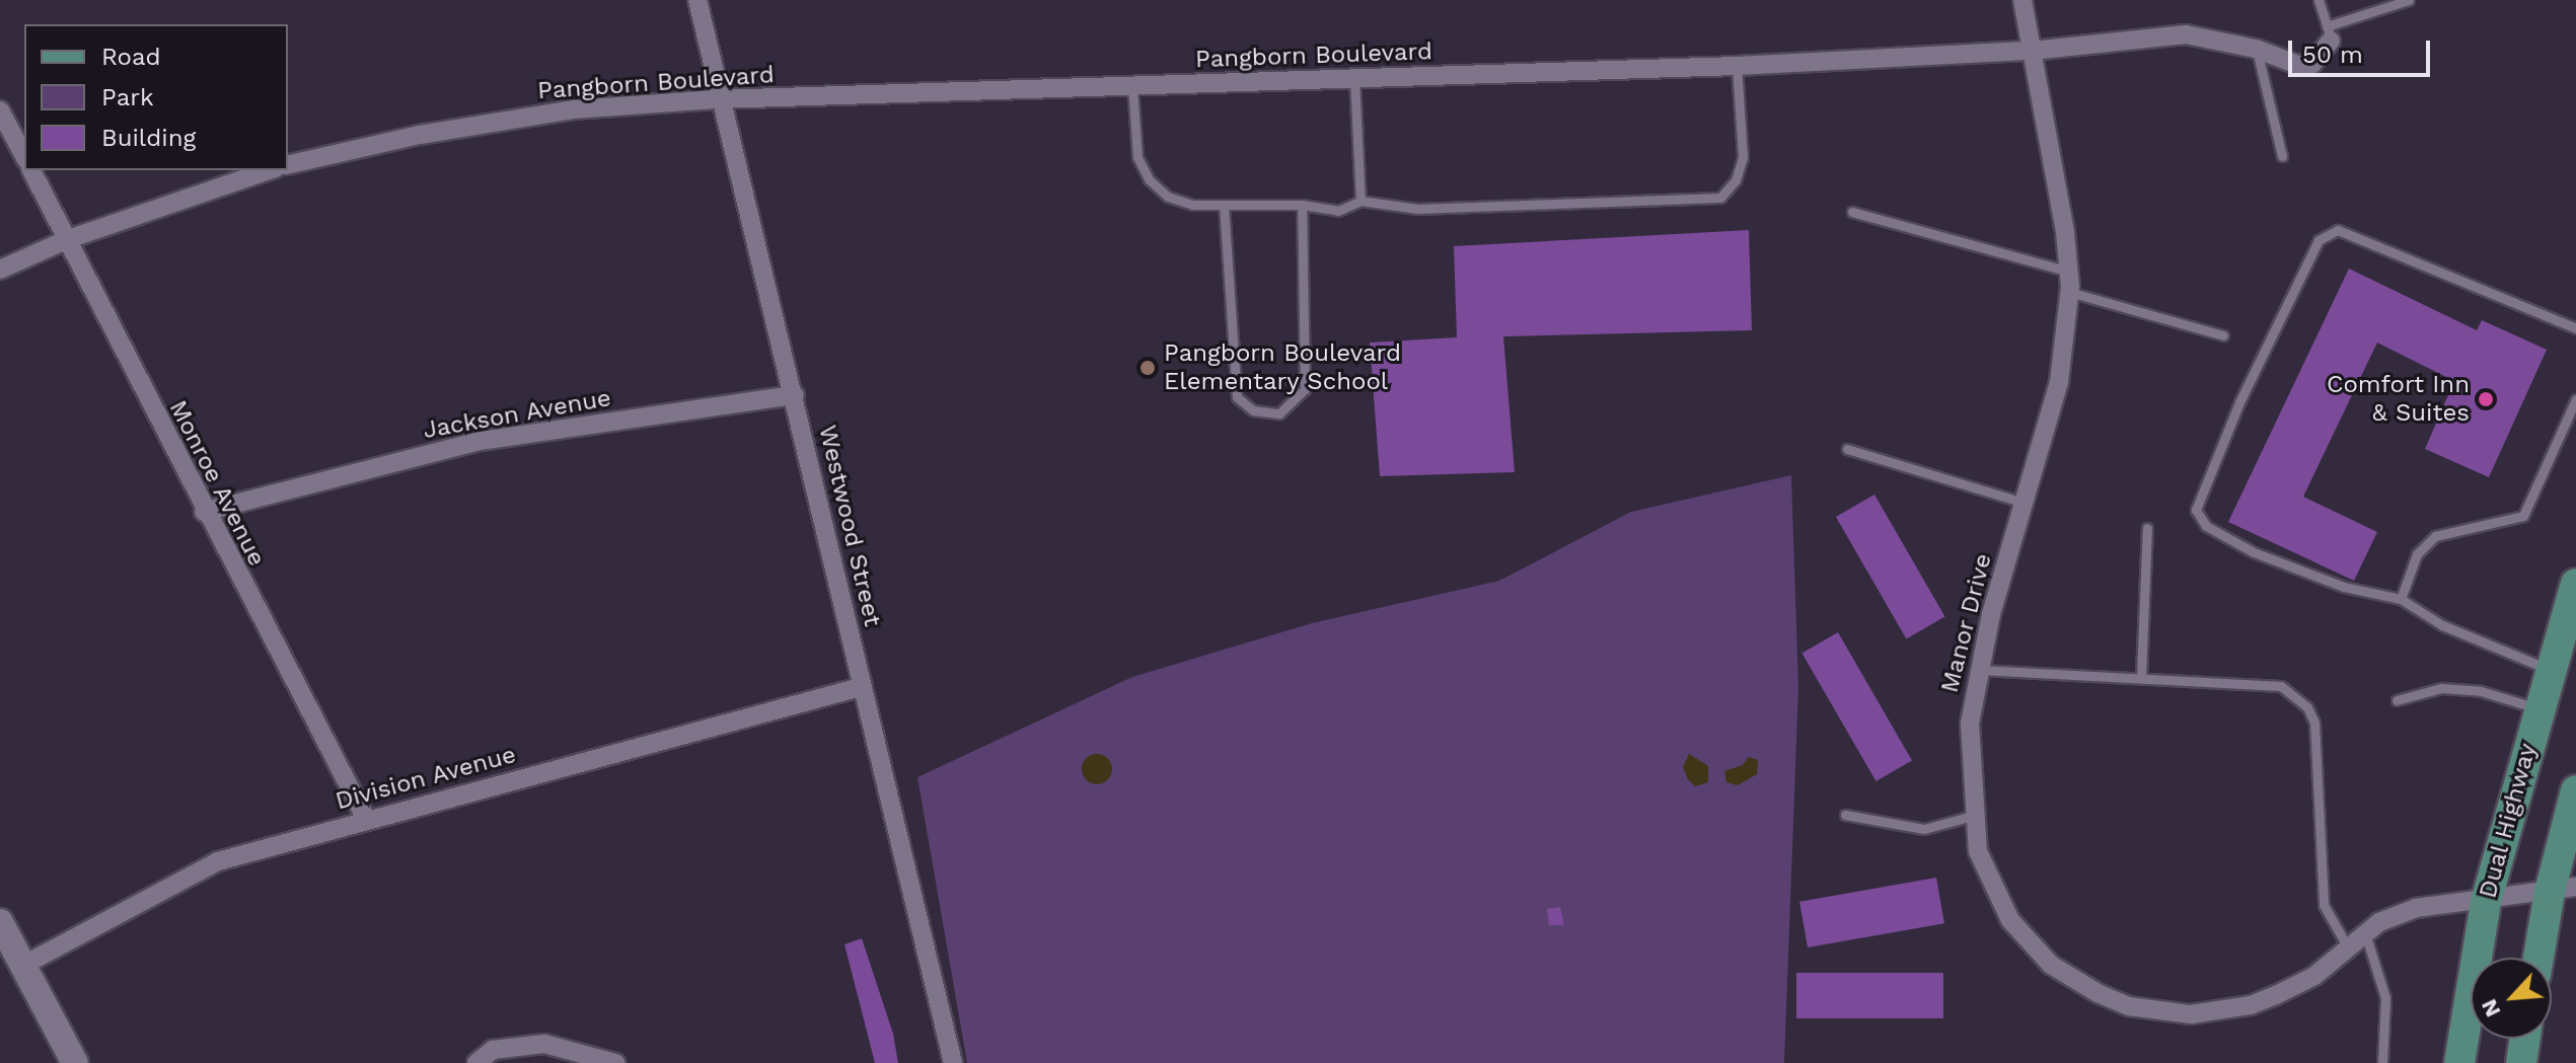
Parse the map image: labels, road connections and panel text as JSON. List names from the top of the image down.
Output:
{
  "streets": {
    "main road": ["Dual Highway"],
    "street": [
      "Pangborn Boulevard",
      "Jackson Avenue",
      "Monroe Avenue",
      "Westwood Street",
      "Manor Drive",
      "Division Avenue"
    ]
  },
  "crossings": [
    ["Pangborn Boulevard", "Westwood Street"],
    ["Pangborn Boulevard", "Manor Drive"],
    ["Jackson Avenue", "Monroe Avenue"],
    ["Jackson Avenue", "Westwood Street"],
    ["Monroe Avenue", "Division Avenue"],
    ["Westwood Street", "Division Avenue"],
    ["Manor Drive", "Dual Highway"]
  ],
  "places": ["Pangborn Boulevard Elementary School", "Comfort Inn & Suites"],
  "legend": ["Road", "Park", "Building"],
  "scale_bar": "50 m",
  "north": "bottom left"
}
